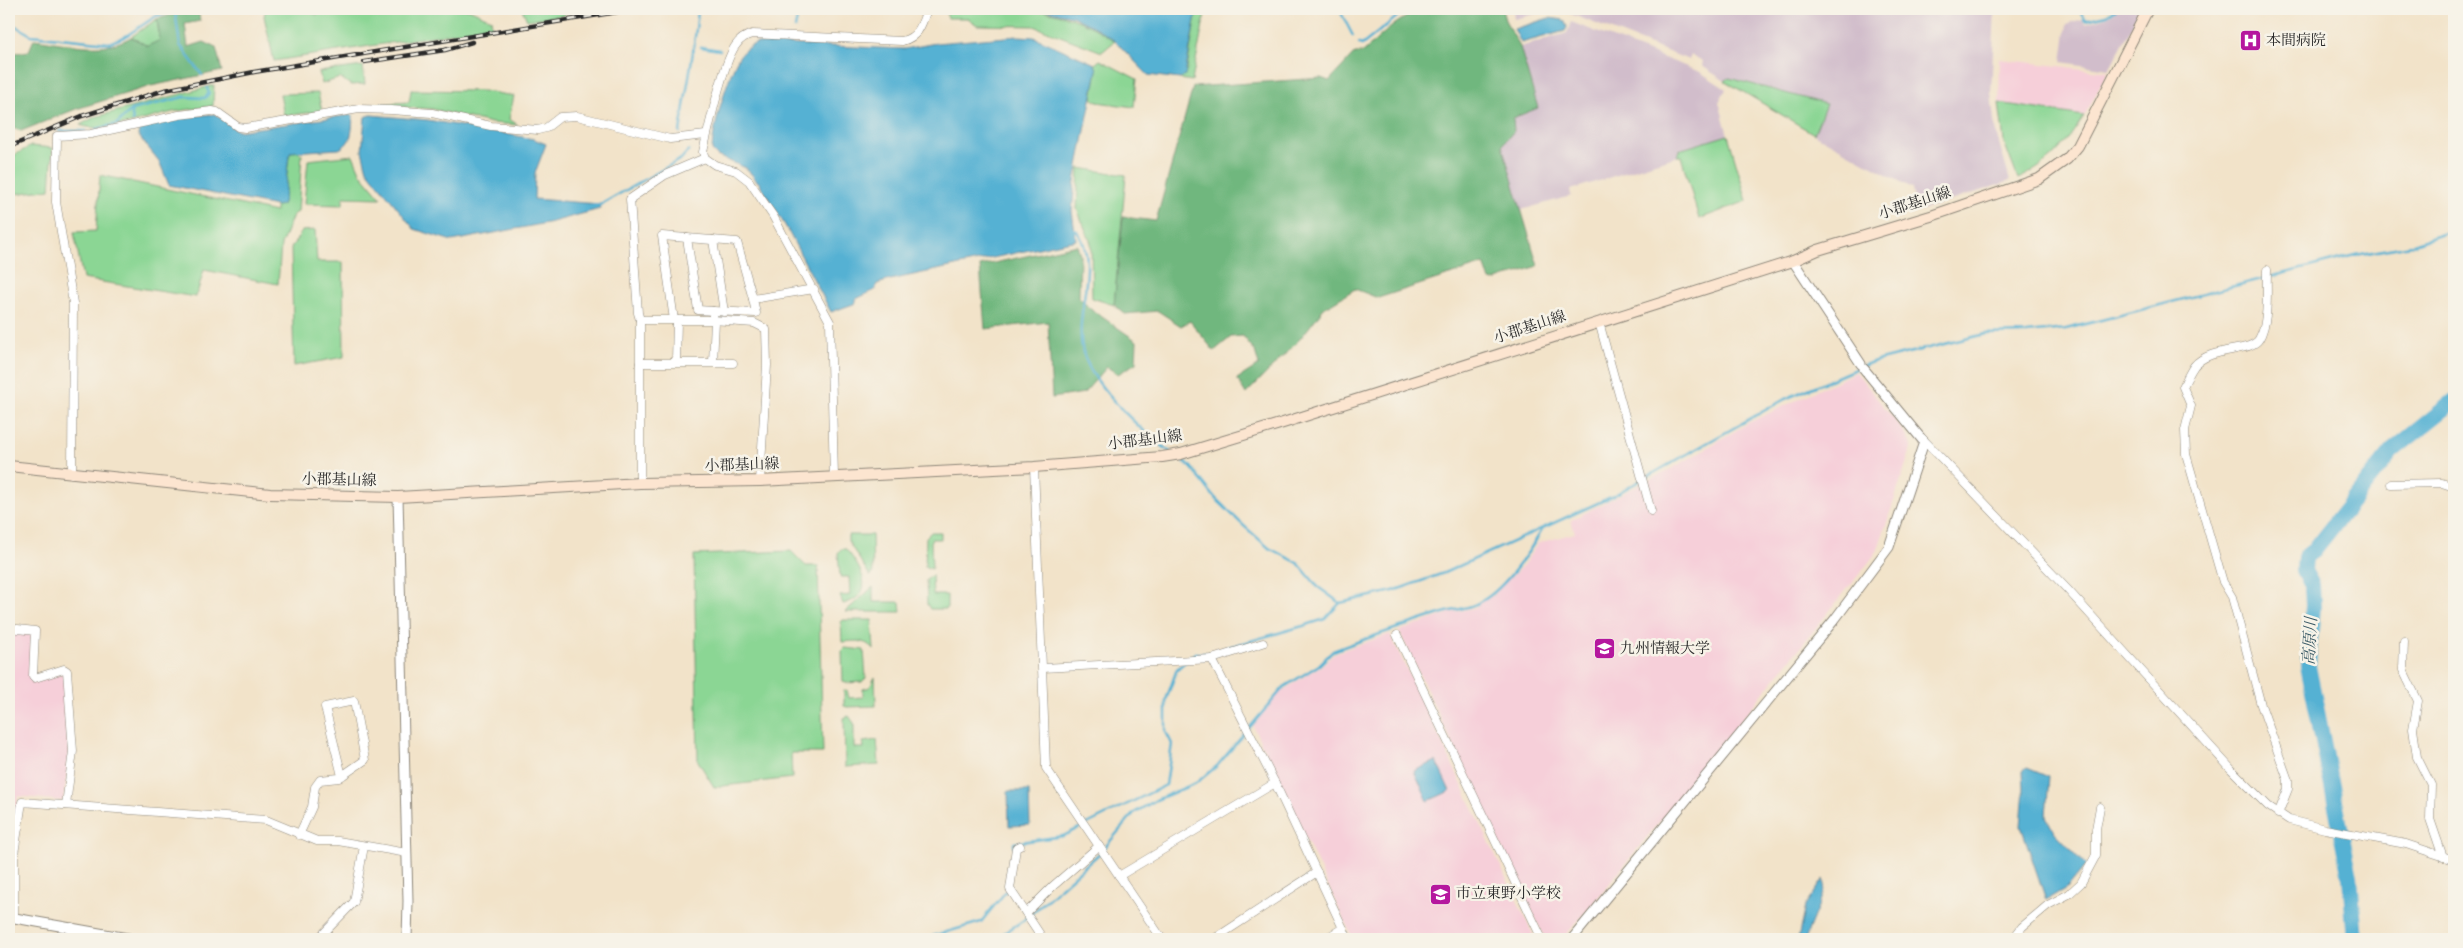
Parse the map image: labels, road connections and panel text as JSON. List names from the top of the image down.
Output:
{
  "streets": {
    "main road": ["小郡基山線"]
  },
  "water": ["高原川"],
  "places": {
    "hospital": ["本間病院"],
    "school or university": ["九州情報大学", "市立東野小学校"]
  }
}
